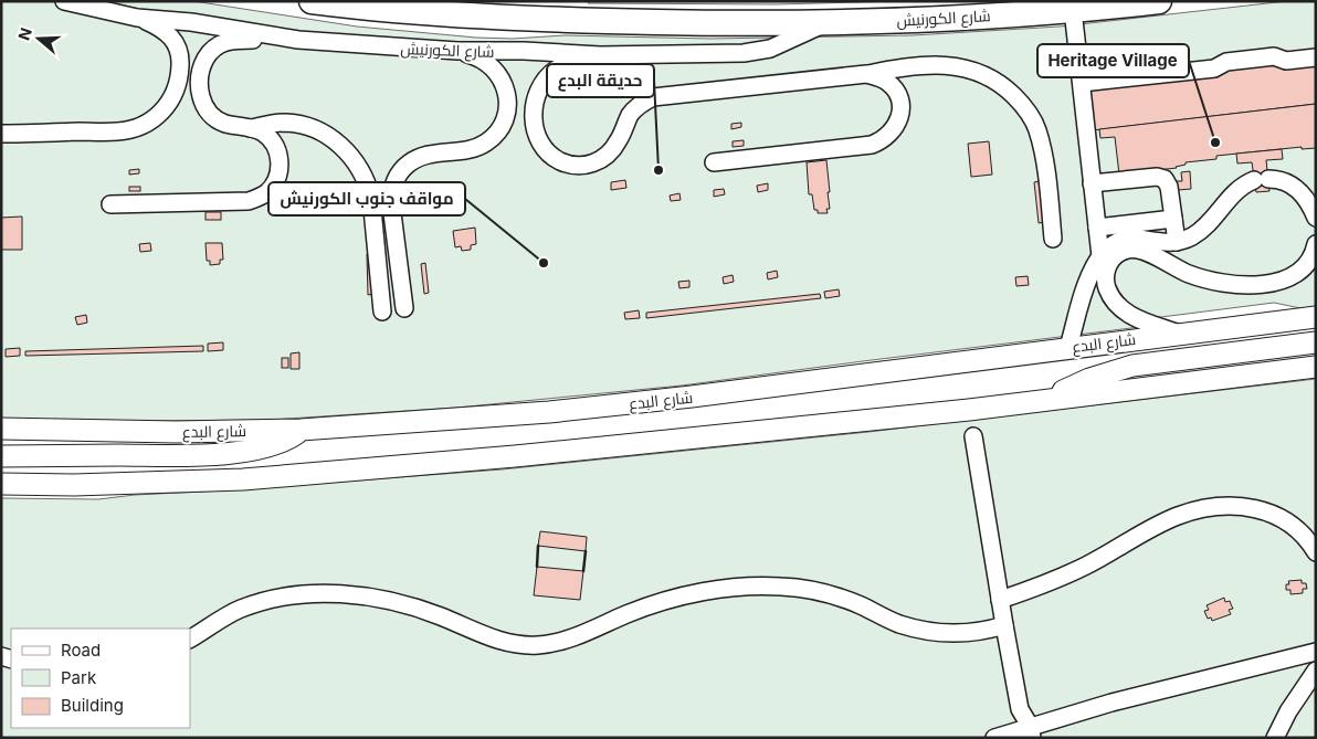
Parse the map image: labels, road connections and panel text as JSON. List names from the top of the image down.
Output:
{
  "streets": {
    "highway": ["شارع الكورنيش"],
    "main road": ["شارع البدع"]
  },
  "places": ["Heritage Village", "حديقة البدع", "مواقف جنوب الكورنيش"],
  "legend": ["Road", "Park", "Building"],
  "north": "left"
}
